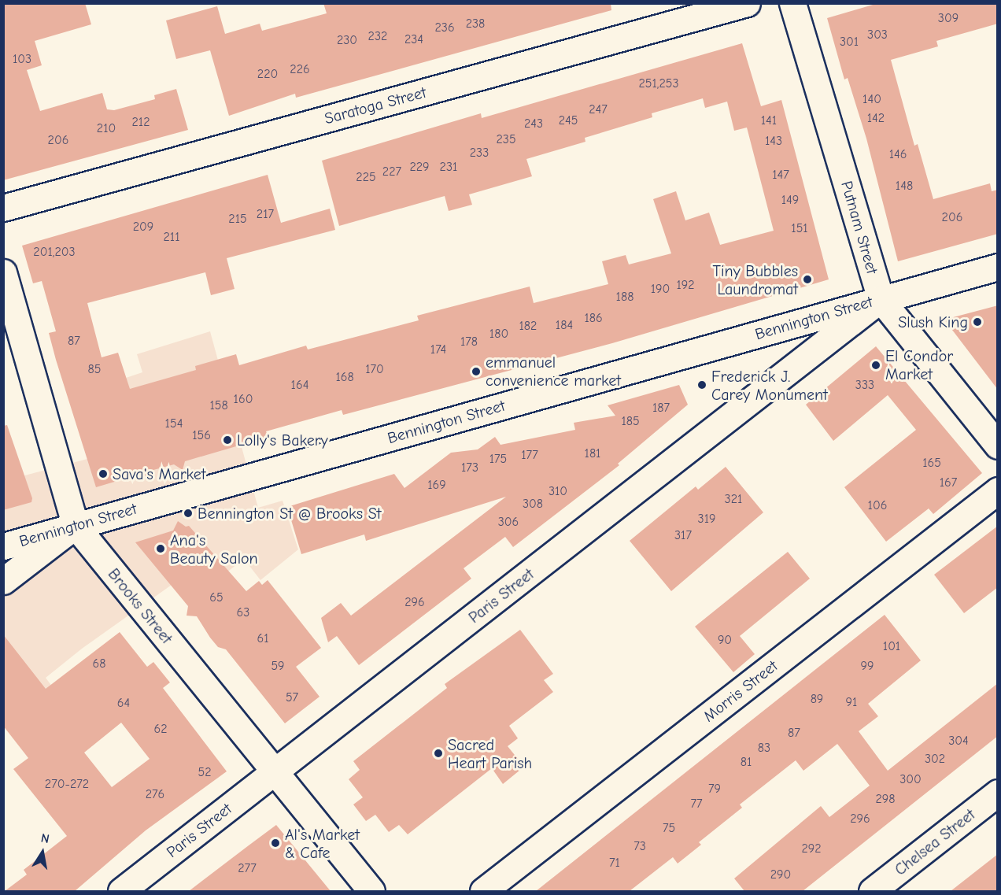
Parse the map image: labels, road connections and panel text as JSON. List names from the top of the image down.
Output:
{
  "streets": {
    "street": [
      "Saratoga Street",
      "Putnam Street",
      "Bennington Street",
      "Paris Street",
      "Brooks Street",
      "Morris Street",
      "Chelsea Street"
    ]
  },
  "crossings": [
    ["Putnam Street", "Bennington Street"],
    ["Putnam Street", "Paris Street"],
    ["Bennington Street", "Paris Street"],
    ["Bennington Street", "Brooks Street"],
    ["Paris Street", "Brooks Street"]
  ],
  "places": [
    "Tiny Bubbles Laundromat",
    "Slush King",
    "El Condor Market",
    "emmanuel convenience market",
    "Frederick J. Carey Monument",
    "Lolly's Bakery",
    "Sava's Market",
    "Bennington St @ Brooks St",
    "Ana's Beauty Salon",
    "Sacred Heart Parish",
    "Al's Market & Cafe"
  ],
  "house_numbers": [
    "309",
    "238",
    "236",
    "303",
    "232",
    "234",
    "230",
    "301",
    "103",
    "226",
    "220",
    "251,253",
    "140",
    "247",
    "142",
    "245",
    "141",
    "212",
    "243",
    "210",
    "235",
    "206",
    "143",
    "233",
    "146",
    "229",
    "231",
    "227",
    "147",
    "225",
    "148",
    "149",
    "217",
    "206",
    "215",
    "209",
    "151",
    "211",
    "201,203",
    "192",
    "190",
    "188",
    "186",
    "184",
    "182",
    "180",
    "87",
    "178",
    "174",
    "85",
    "170",
    "168",
    "164",
    "333",
    "160",
    "158",
    "187",
    "185",
    "154",
    "156",
    "181",
    "177",
    "175",
    "165",
    "173",
    "167",
    "169",
    "310",
    "321",
    "308",
    "106",
    "319",
    "306",
    "317",
    "65",
    "296",
    "63",
    "61",
    "90",
    "101",
    "68",
    "59",
    "99",
    "57",
    "89",
    "91",
    "64",
    "62",
    "87",
    "304",
    "83",
    "302",
    "81",
    "52",
    "300",
    "270-272",
    "79",
    "276",
    "298",
    "77",
    "296",
    "75",
    "73",
    "292",
    "71",
    "277",
    "290"
  ],
  "north": "top"
}
